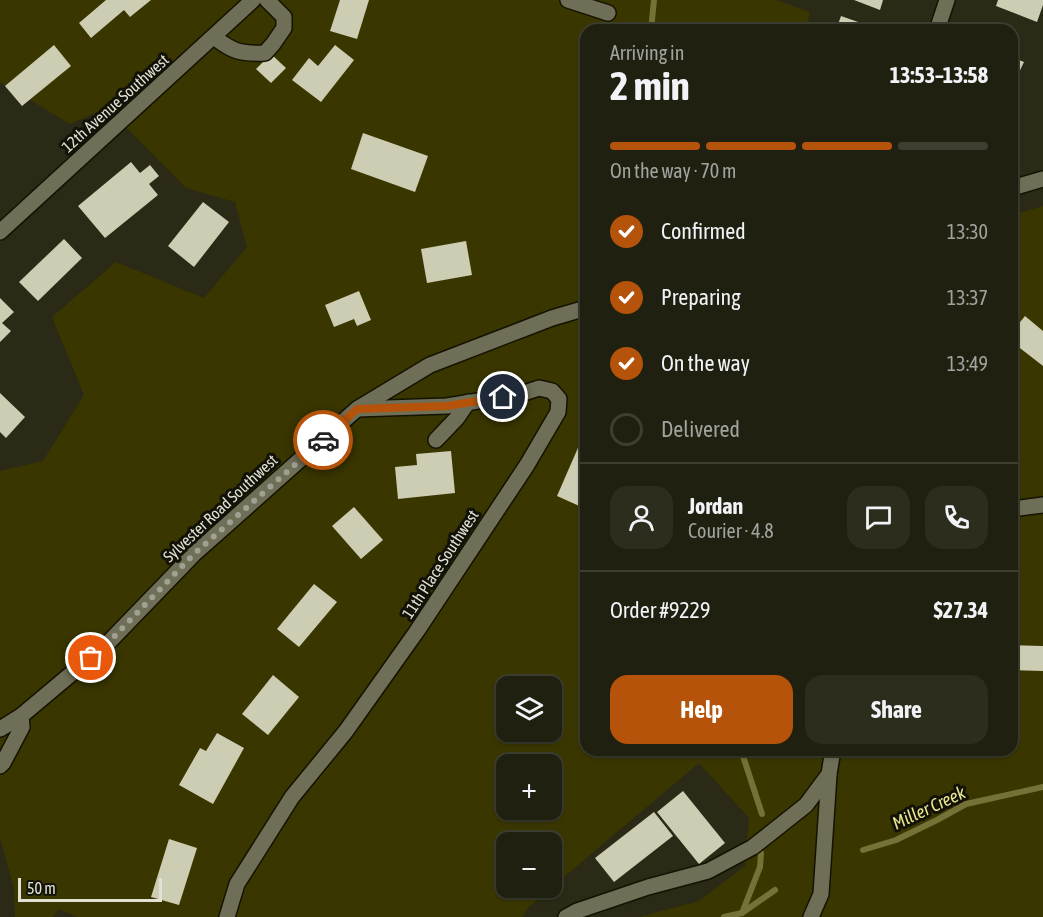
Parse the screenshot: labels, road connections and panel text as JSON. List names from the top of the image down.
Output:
{
  "streets": {
    "street": ["12th Avenue Southwest", "Sylvester Road Southwest", "11th Place Southwest"]
  },
  "crossings": [
    ["Sylvester Road Southwest", "11th Place Southwest"]
  ],
  "water": ["Miller Creek"],
  "scale_bar": "50 m",
  "page": {
    "heading": ["2 min", "Arriving in", "13:53–13:58"],
    "panel": [
      "Jordan",
      "Courier · 4.8",
      "Order #9229",
      "$27.34"
    ],
    "bar": "On the way · 70 m",
    "list": [
      ["Confirmed", "13:30"],
      ["Preparing", "13:37"],
      ["On the way", "13:49"],
      "Delivered"
    ],
    "buttons": ["Help", "Share"],
    "map_buttons": ["+", "−"],
    "scale": "50 m"
  }
}
